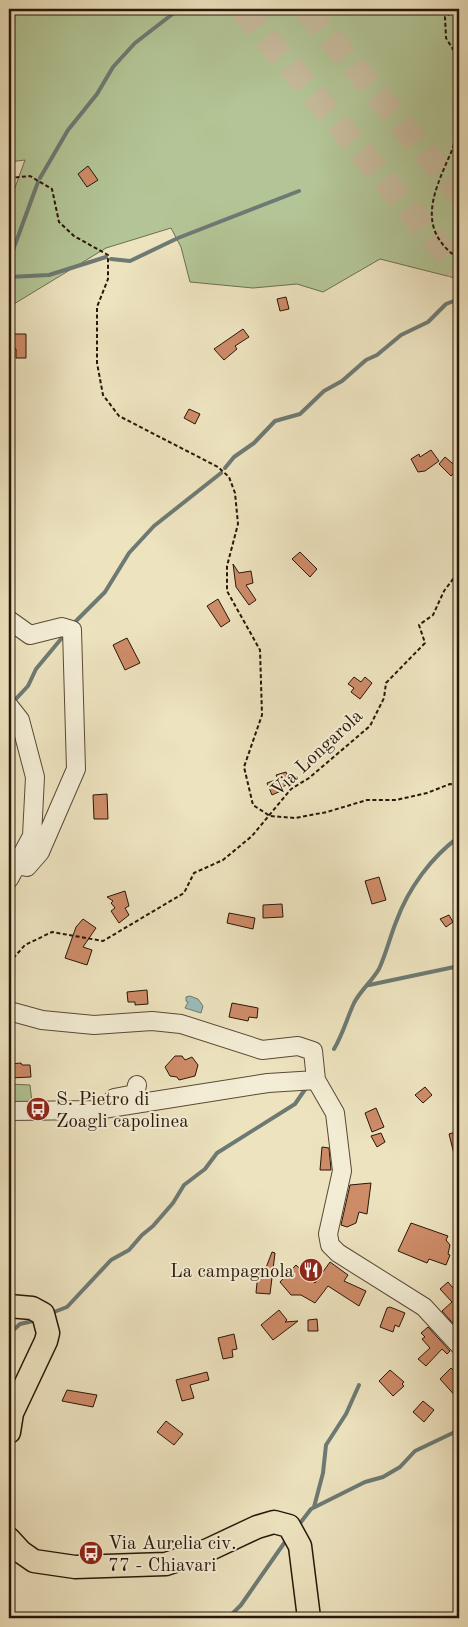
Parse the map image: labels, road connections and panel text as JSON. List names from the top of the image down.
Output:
{
  "streets": {
    "path": ["Via Longarola"]
  },
  "places": {
    "bus stop": ["S. Pietro di Zoagli capolinea", "Via Aurelia civ. 77 - Chiavari"],
    "restaurant": ["La campagnola"]
  }
}
